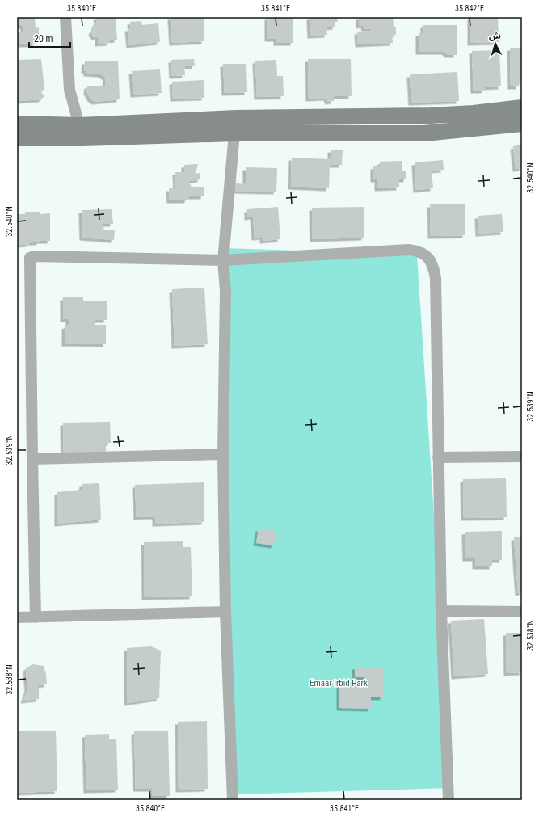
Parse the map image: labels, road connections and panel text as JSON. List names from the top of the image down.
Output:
{
  "parks": ["Emaar Irbid Park"],
  "scale_bar": "20 m",
  "north": "top",
  "coordinates": [
    "35.840°E",
    "35.841°E",
    "35.842°E",
    "32.540°N",
    "32.539°N",
    "32.538°N"
  ]
}
